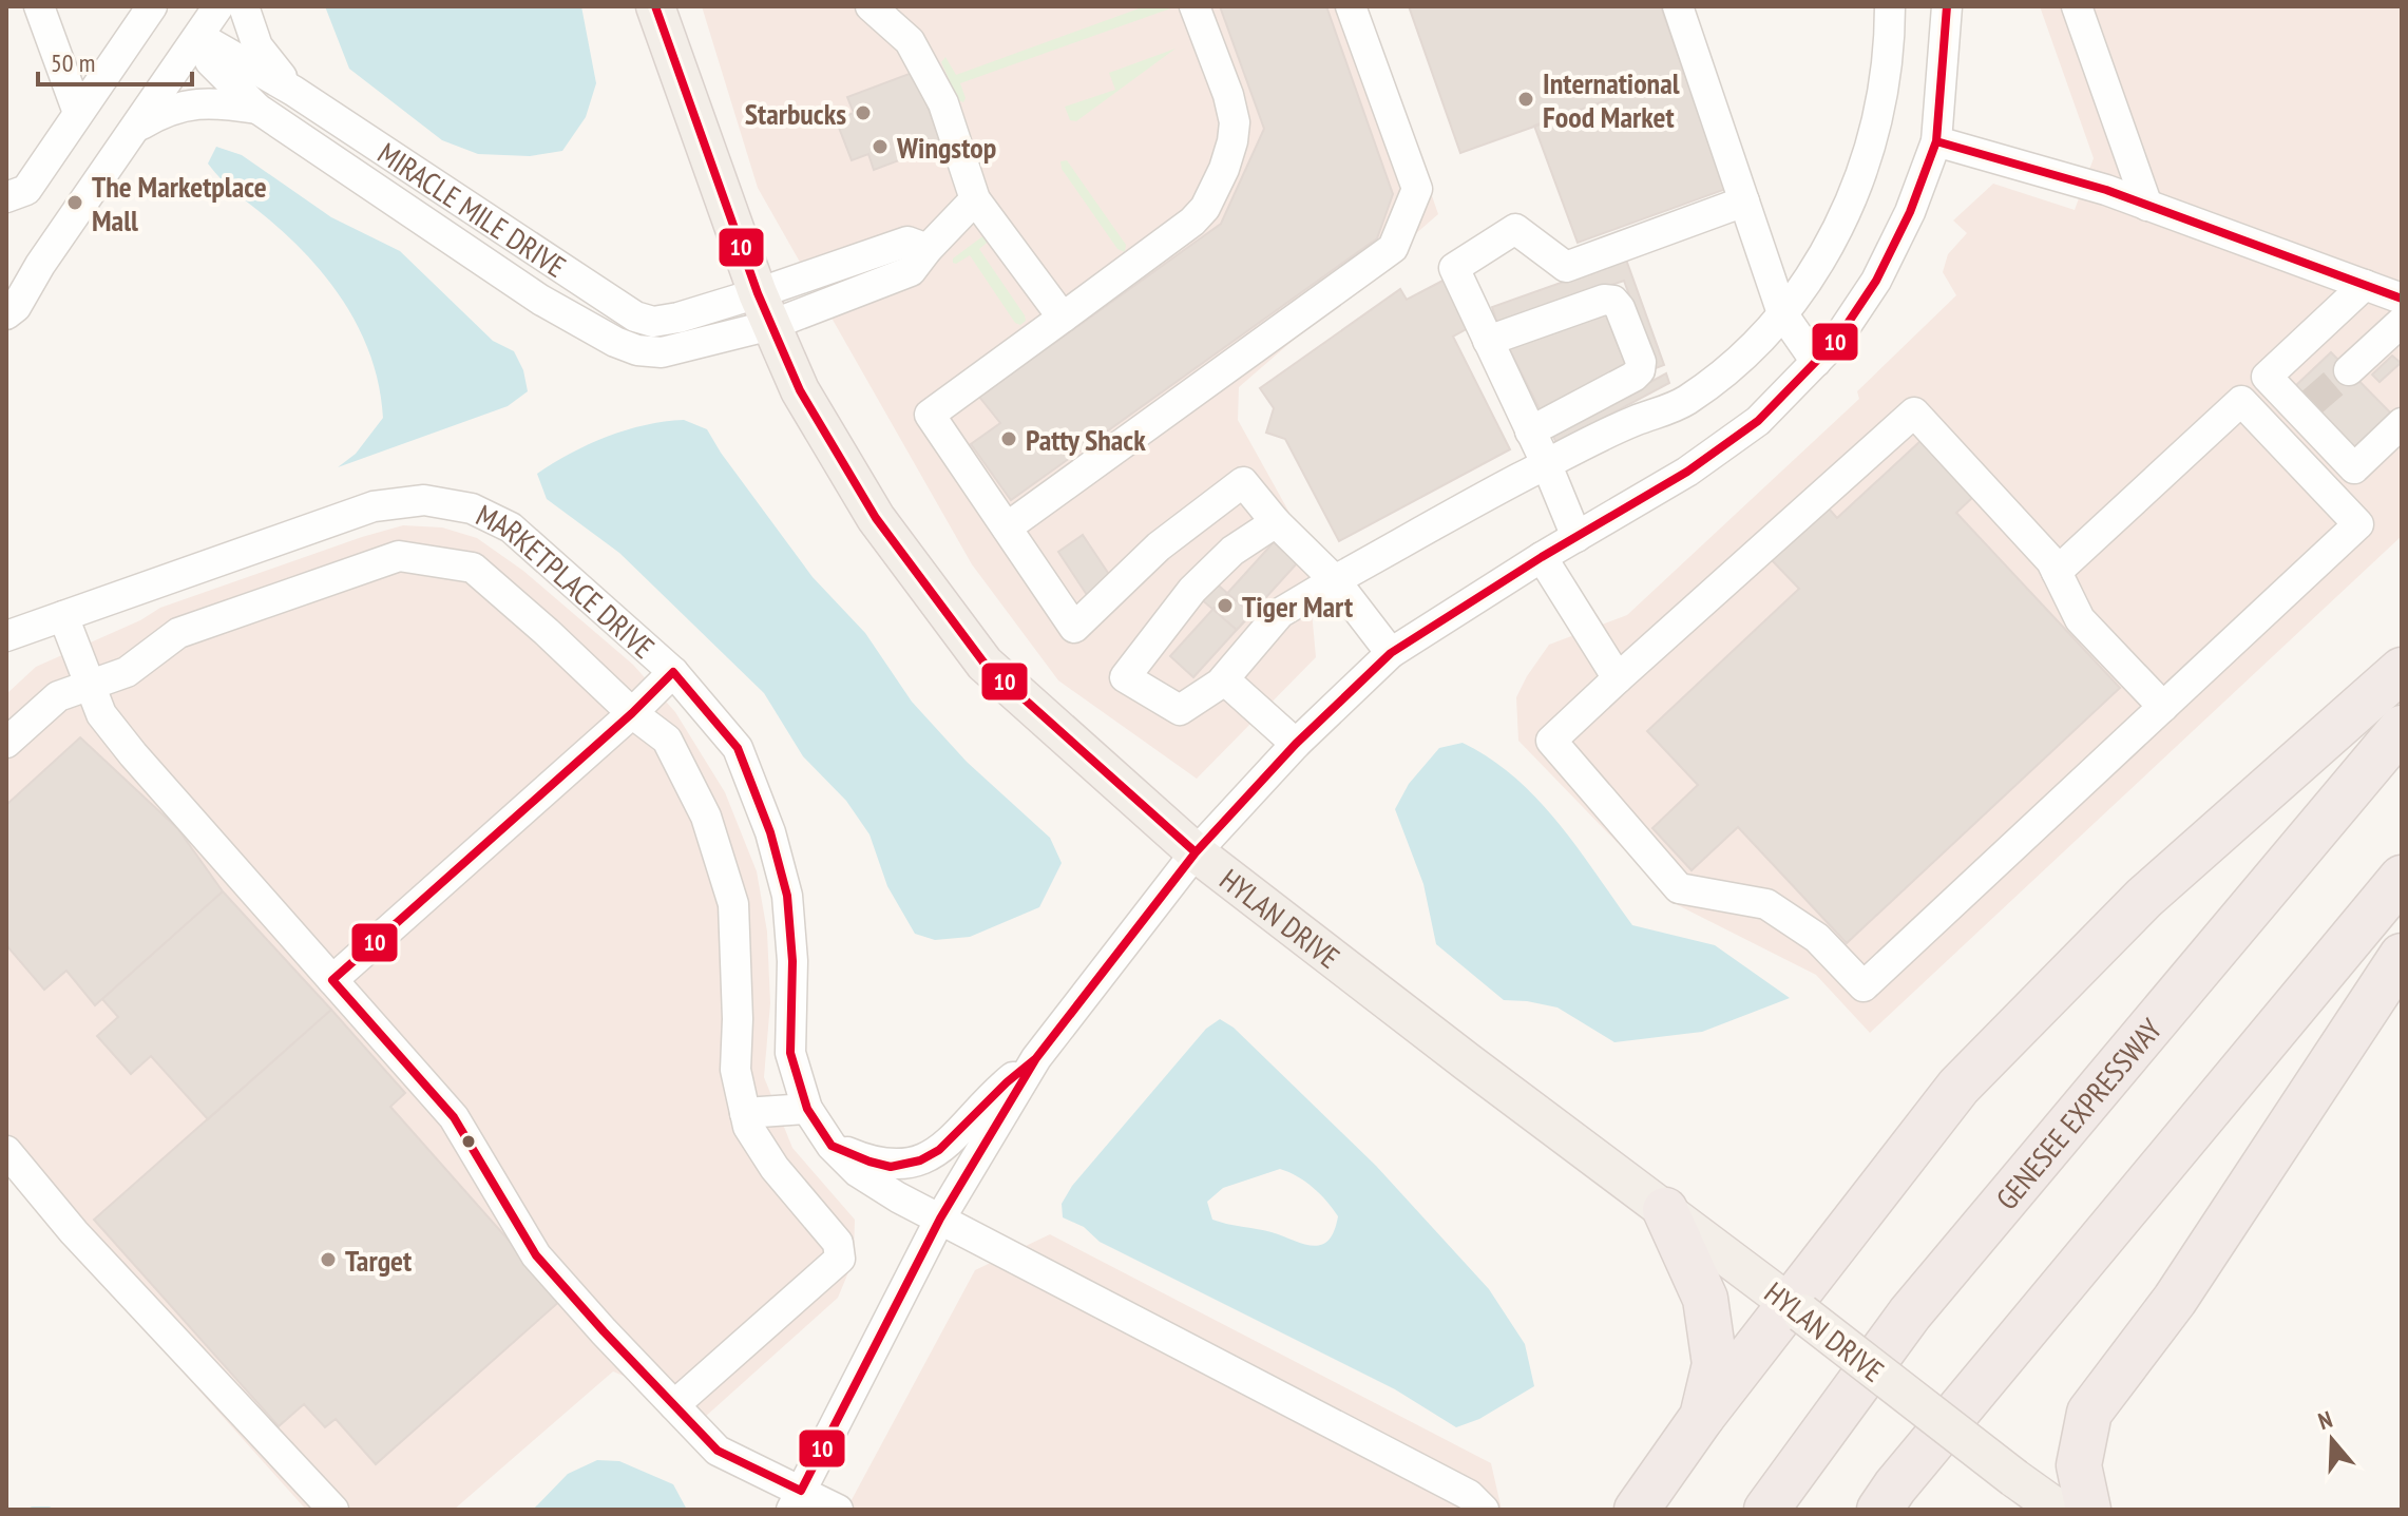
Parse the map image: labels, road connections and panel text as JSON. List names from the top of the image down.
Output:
{
  "streets": {
    "highway": ["GENESEE EXPRESSWAY"],
    "main road": ["HYLAN DRIVE"],
    "street": ["MIRACLE MILE DRIVE", "MARKETPLACE DRIVE"]
  },
  "crossings": [
    ["MIRACLE MILE DRIVE", "HYLAN DRIVE"]
  ],
  "places": [
    "International Food Market",
    "Starbucks",
    "Wingstop",
    "The Marketplace Mall",
    "Patty Shack",
    "Tiger Mart",
    "Target"
  ],
  "lines": ["transit line 10"],
  "scale_bar": "50 m",
  "north": "top"
}
